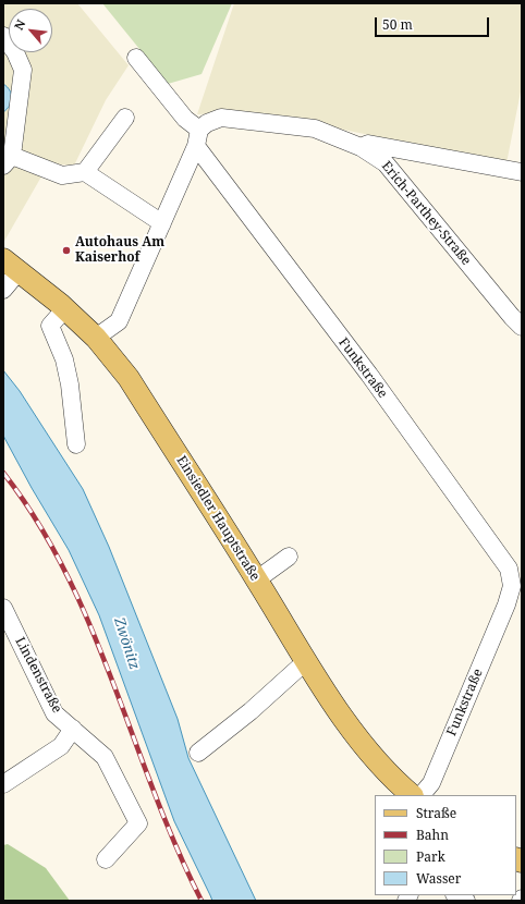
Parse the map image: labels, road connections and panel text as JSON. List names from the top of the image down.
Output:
{
  "streets": {
    "main road": ["Einsiedler Hauptstraße"],
    "street": ["Erich-Parthey-Straße", "Funkstraße", "Lindenstraße"]
  },
  "crossings": [
    ["Erich-Parthey-Straße", "Funkstraße"]
  ],
  "water": ["Zwönitz"],
  "places": ["Autohaus Am Kaiserhof"],
  "legend": [
    "Straße",
    "Bahn",
    "Park",
    "Wasser"
  ],
  "scale_bar": "50 m",
  "north": "top left"
}
